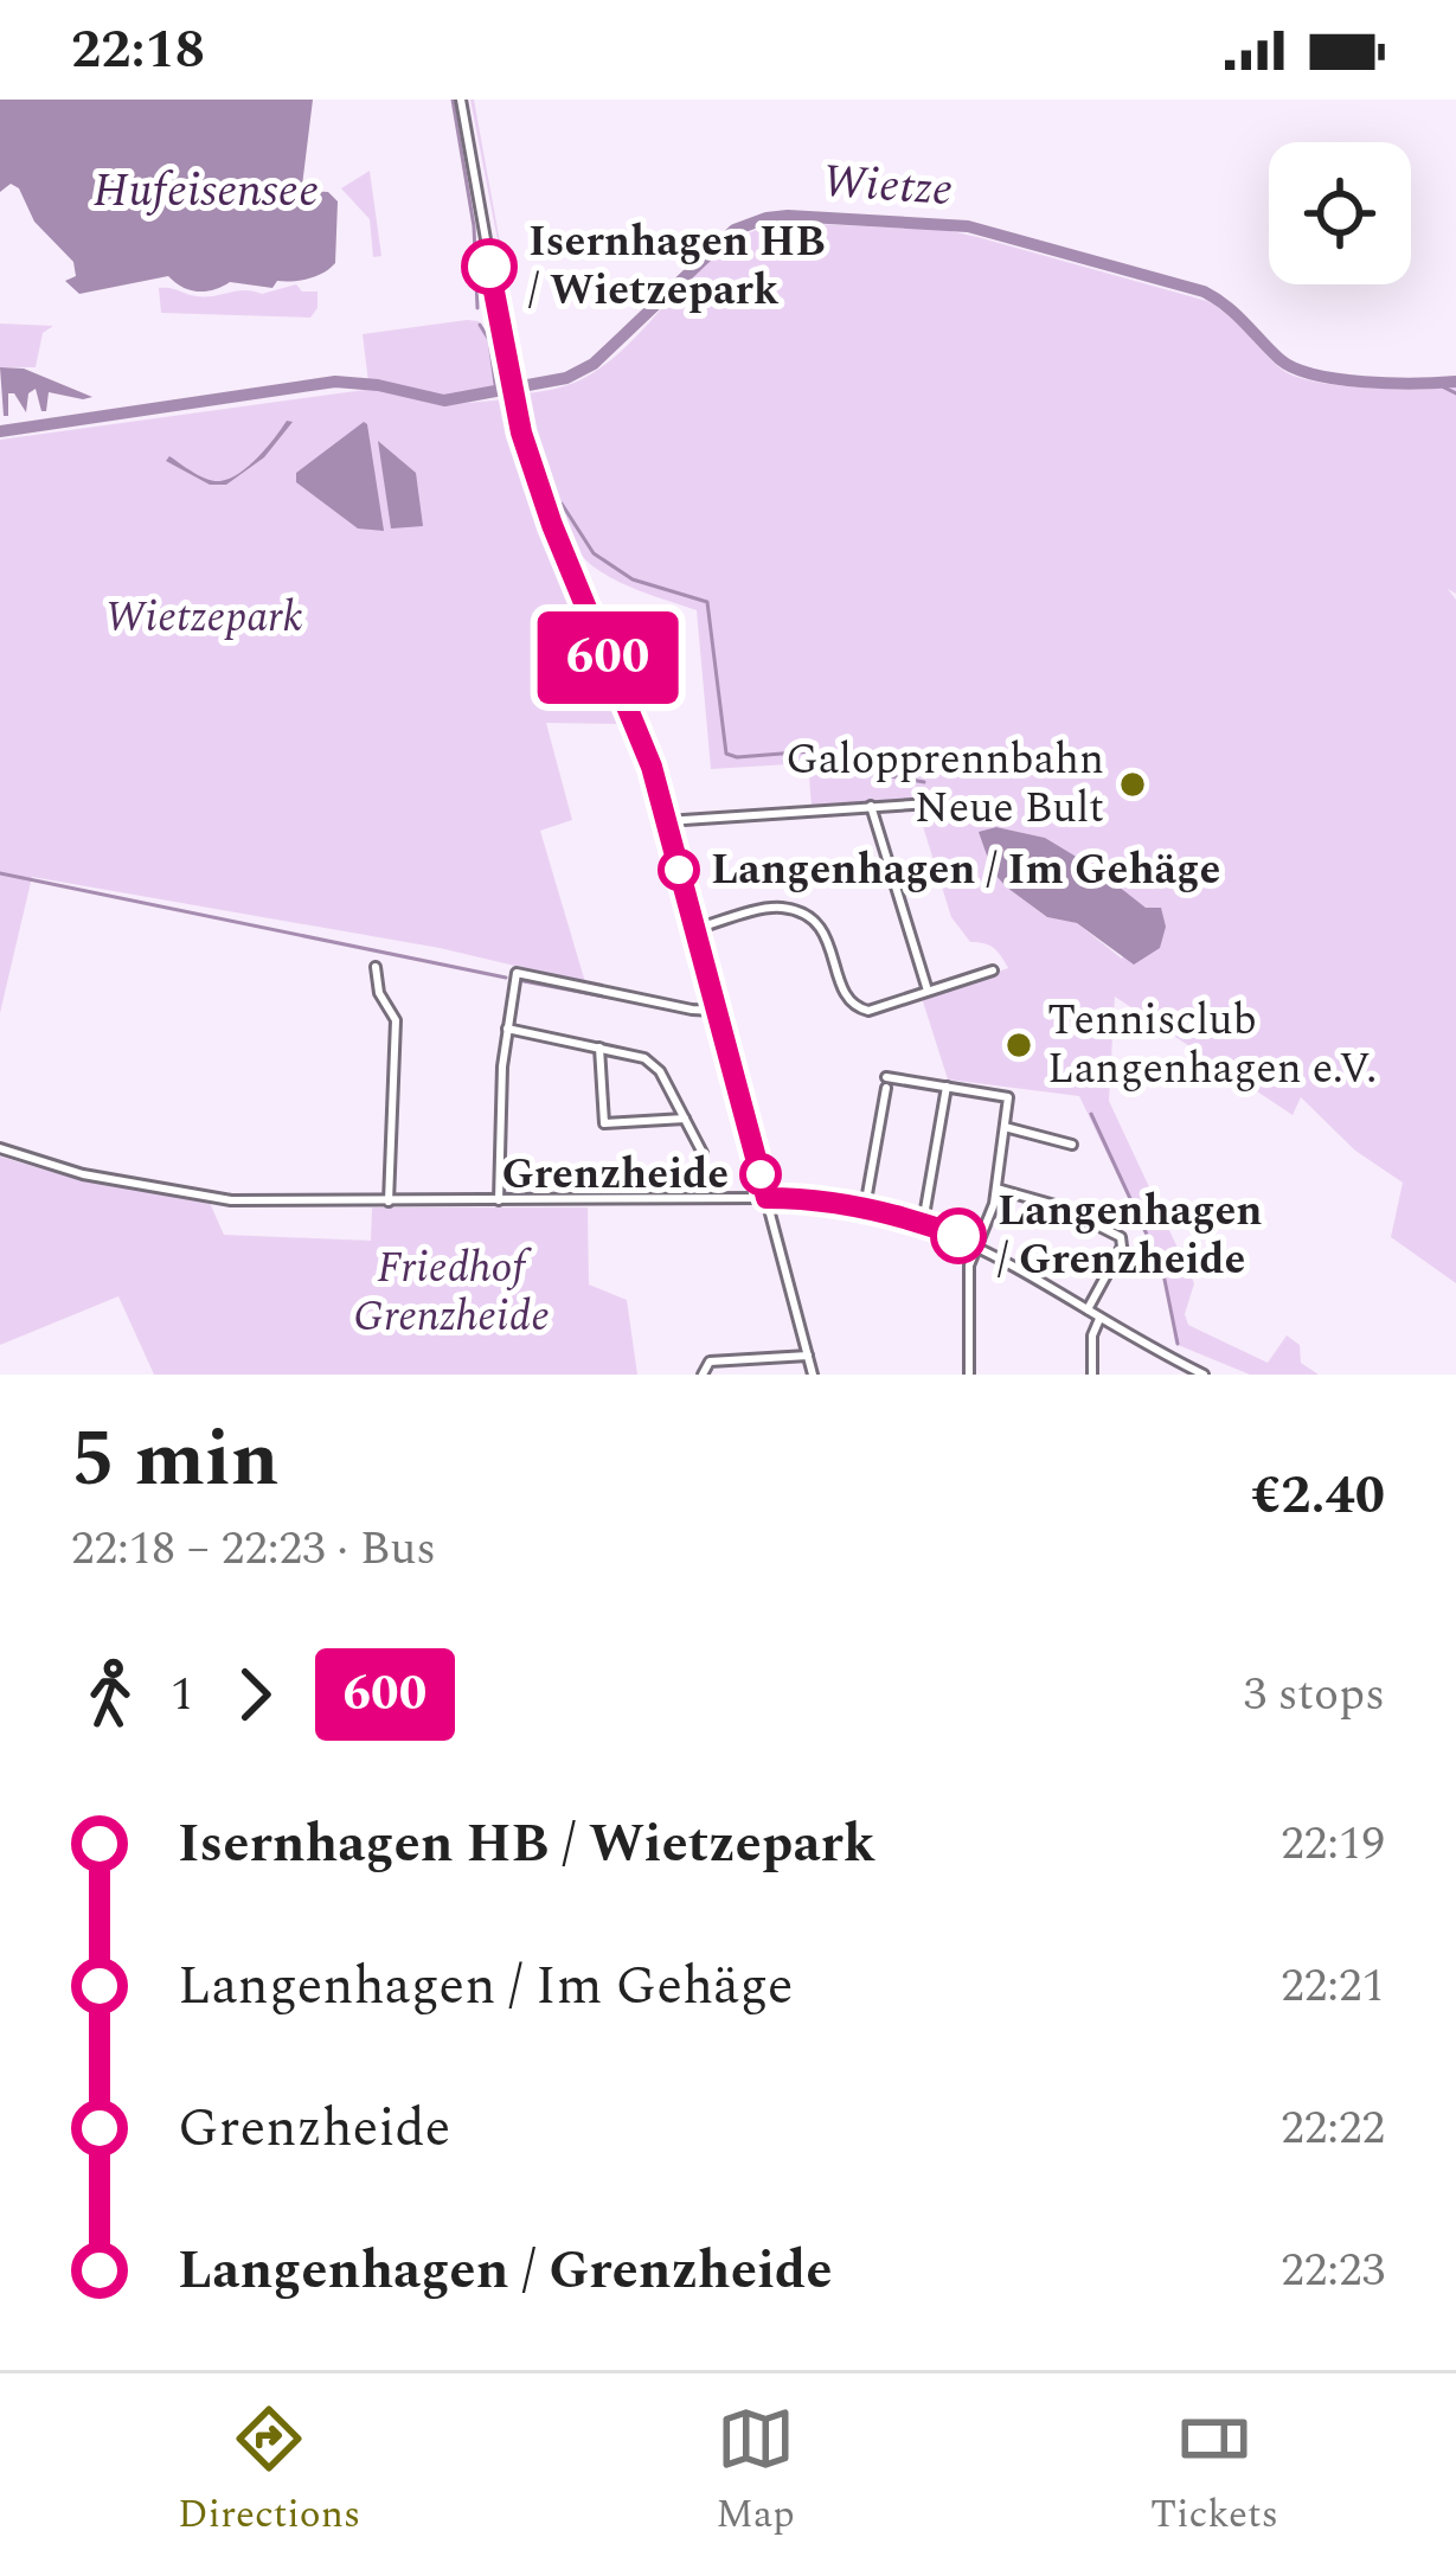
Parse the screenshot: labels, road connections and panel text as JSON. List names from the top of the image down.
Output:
{
  "water": ["Wietze", "Hufeisensee"],
  "parks": ["Wietzepark", "Friedhof Grenzheide"],
  "places": [
    "Isernhagen HB / Wietzepark",
    "Galopprennbahn Neue Bult",
    "Langenhagen / Im Gehäge",
    "Tennisclub Langenhagen e.V.",
    "Grenzheide",
    "Langenhagen / Grenzheide"
  ],
  "lines": ["bus line 600"],
  "page": {
    "status": "22:18",
    "on_map": "600",
    "heading": ["5 min", "22:18 – 22:23 · Bus", "€2.40"],
    "legs": ["1", "600", "3 stops"],
    "list": [
      {
        "name": "Isernhagen HB / Wietzepark",
        "value": "22:19"
      },
      {
        "name": "Langenhagen / Im Gehäge",
        "value": "22:21"
      },
      {
        "name": "Grenzheide",
        "value": "22:22"
      },
      {
        "name": "Langenhagen / Grenzheide",
        "value": "22:23"
      }
    ],
    "tabs": ["Directions", "Map", "Tickets"]
  }
}
